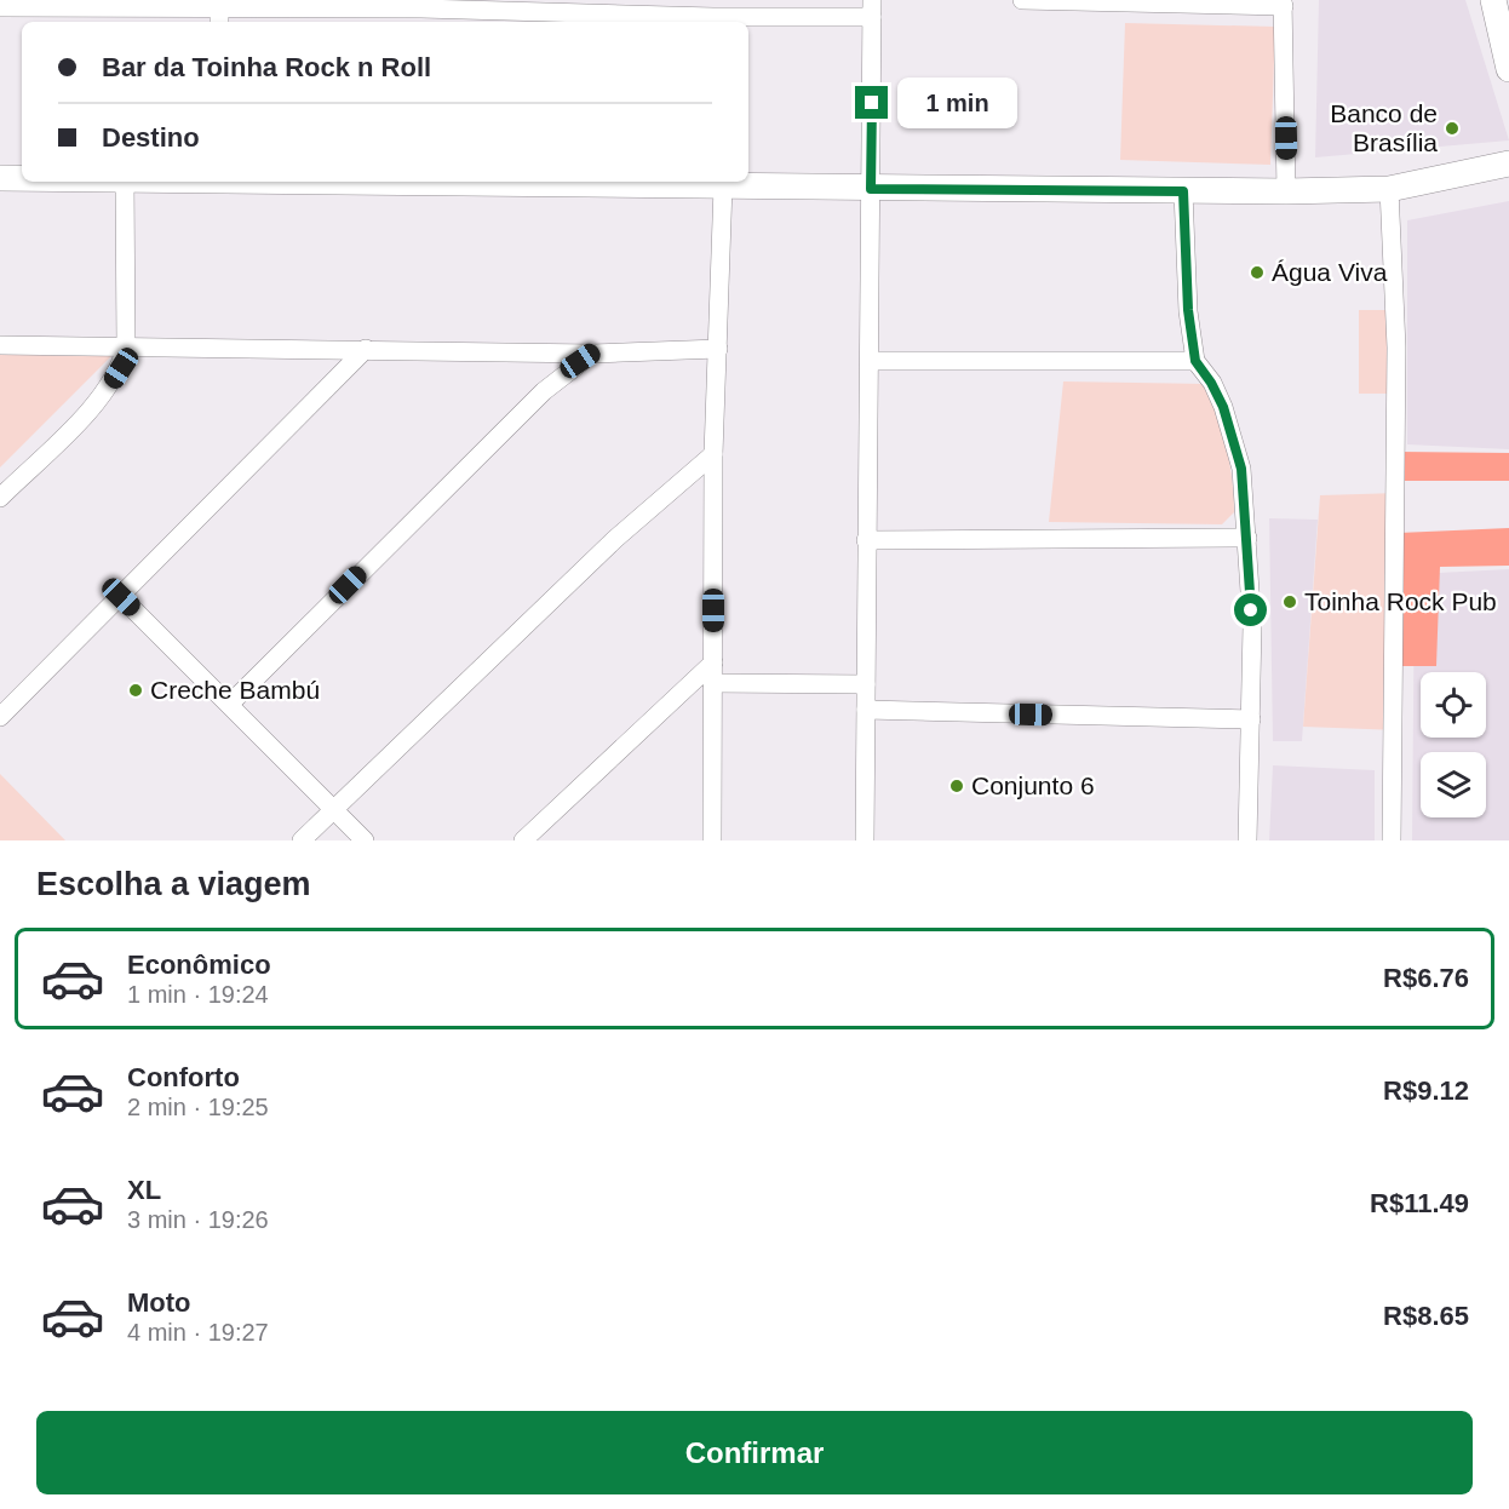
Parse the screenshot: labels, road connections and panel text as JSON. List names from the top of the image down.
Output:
{
  "places": [
    "Banco de Brasília",
    "Água Viva",
    "Toinha Rock Pub",
    "Creche Bambú",
    "Conjunto 6"
  ],
  "page": {
    "banner": ["Bar da Toinha Rock n Roll", "Destino"],
    "bubble": "1 min",
    "heading": "Escolha a viagem",
    "list": [
      {
        "name": "Econômico",
        "note": "1 min · 19:24",
        "value": "R$6.76"
      },
      {
        "name": "Conforto",
        "note": "2 min · 19:25",
        "value": "R$9.12"
      },
      {
        "name": "XL",
        "note": "3 min · 19:26",
        "value": "R$11.49"
      },
      {
        "name": "Moto",
        "note": "4 min · 19:27",
        "value": "R$8.65"
      }
    ],
    "buttons": "Confirmar"
  }
}
